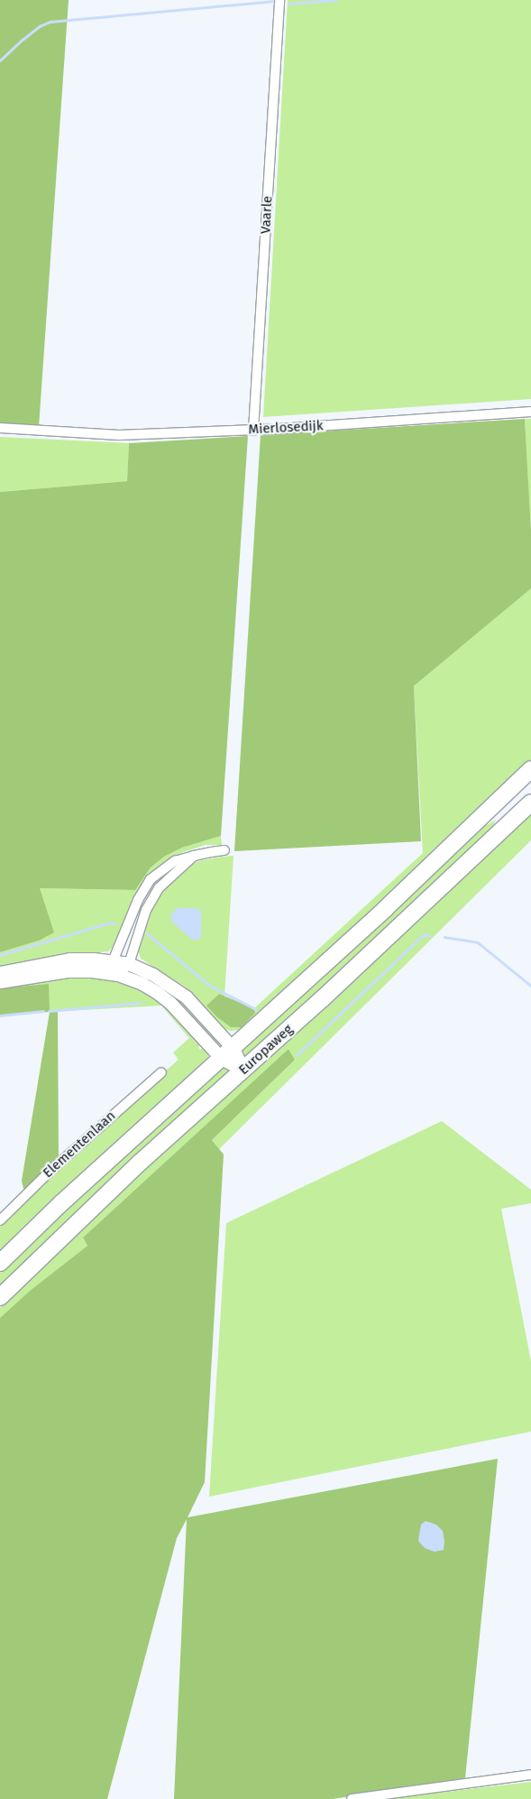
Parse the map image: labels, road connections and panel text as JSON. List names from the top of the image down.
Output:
{
  "streets": {
    "highway": ["Europaweg"],
    "street": ["Vaarle", "Mierlosedijk", "Elementenlaan"]
  },
  "crossings": [
    ["Vaarle", "Mierlosedijk"]
  ]
}
